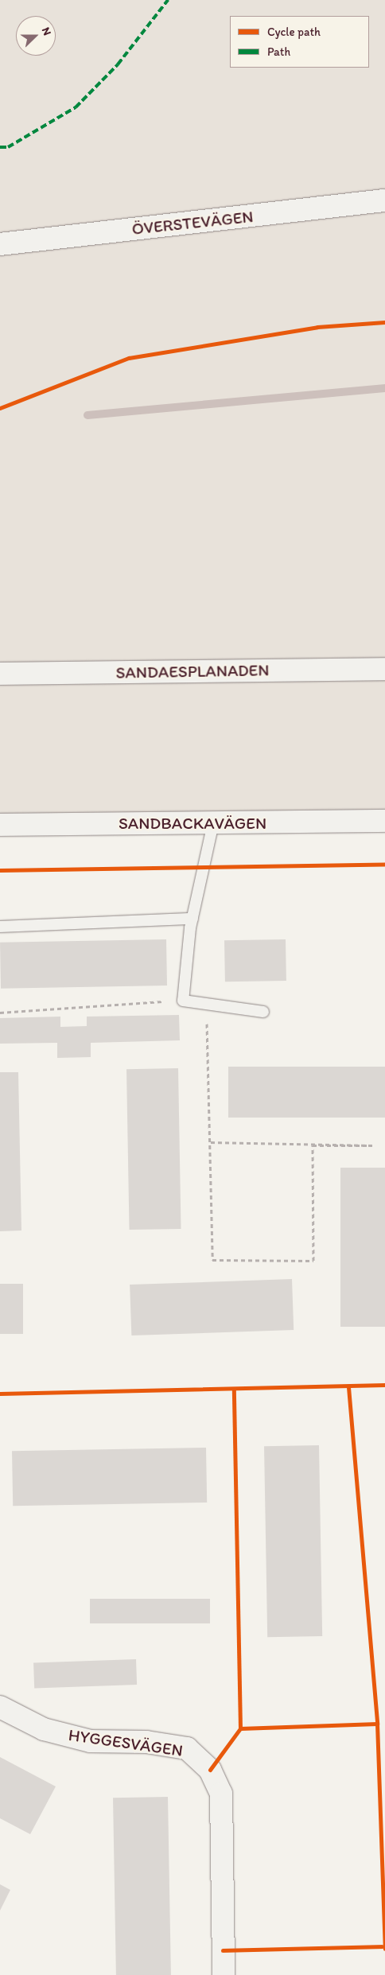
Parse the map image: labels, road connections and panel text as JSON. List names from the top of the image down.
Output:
{
  "streets": {
    "street": [
      "ÖVERSTEVÄGEN",
      "SANDAESPLANADEN",
      "SANDBACKAVÄGEN",
      "HYGGESVÄGEN"
    ]
  },
  "legend": ["Cycle path", "Path"],
  "north": "right"
}
